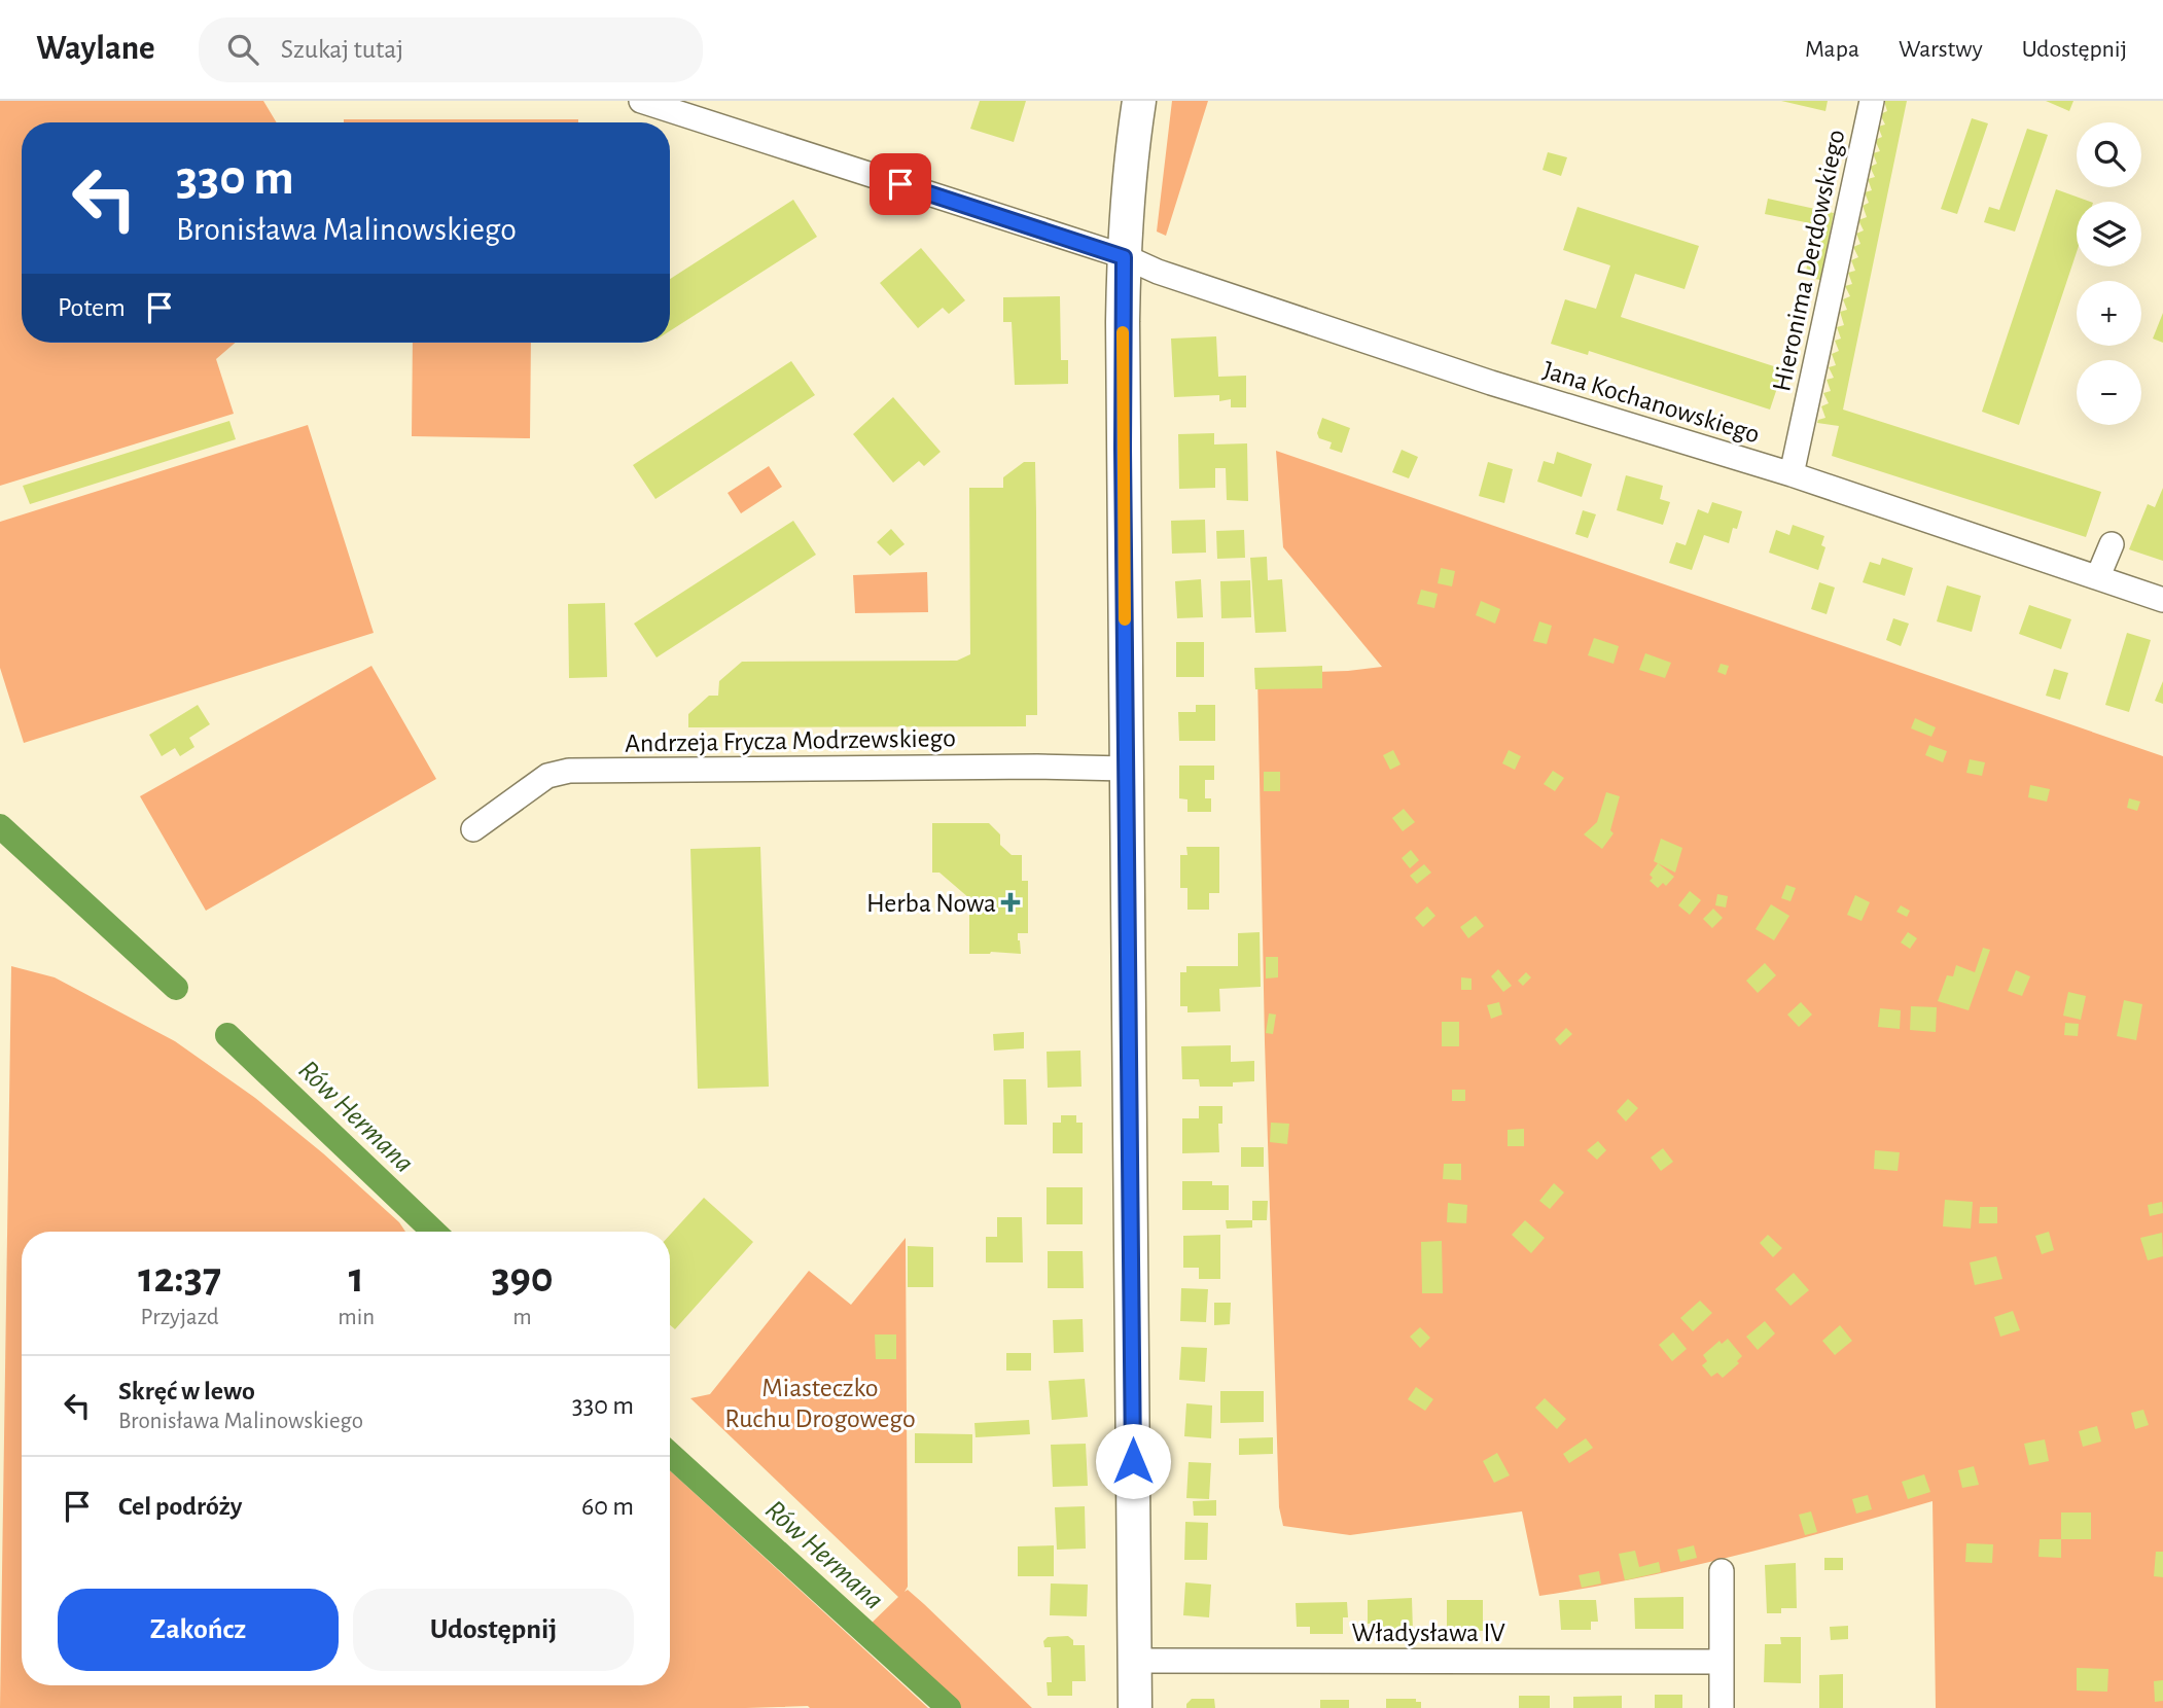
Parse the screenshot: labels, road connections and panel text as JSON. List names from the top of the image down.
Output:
{
  "streets": {
    "street": [
      "Hieronima Derdowskiego",
      "Jana Kochanowskiego",
      "Andrzeja Frycza Modrzewskiego",
      "Władysława IV"
    ]
  },
  "crossings": [
    ["Hieronima Derdowskiego", "Jana Kochanowskiego"]
  ],
  "water": ["Rów Hermana"],
  "parks": ["Miasteczko Ruchu Drogowego"],
  "places": {
    "health": ["Herba Nowa"]
  },
  "page": {
    "header": "Waylane",
    "search": "Szukaj tutaj",
    "nav": ["Mapa", "Warstwy", "Udostępnij"],
    "map_buttons": ["+", "−"],
    "turn": ["330 m", "Bronisława Malinowskiego"],
    "then": "Potem",
    "eta": [
      "12:37",
      "Przyjazd",
      "1",
      "min",
      "390",
      "m"
    ],
    "list": [
      {
        "name": "Skręć w lewo",
        "note": "Bronisława Malinowskiego",
        "value": "330 m"
      },
      {
        "name": "Cel podróży",
        "value": "60 m"
      }
    ],
    "buttons": ["Zakończ", "Udostępnij"]
  }
}
